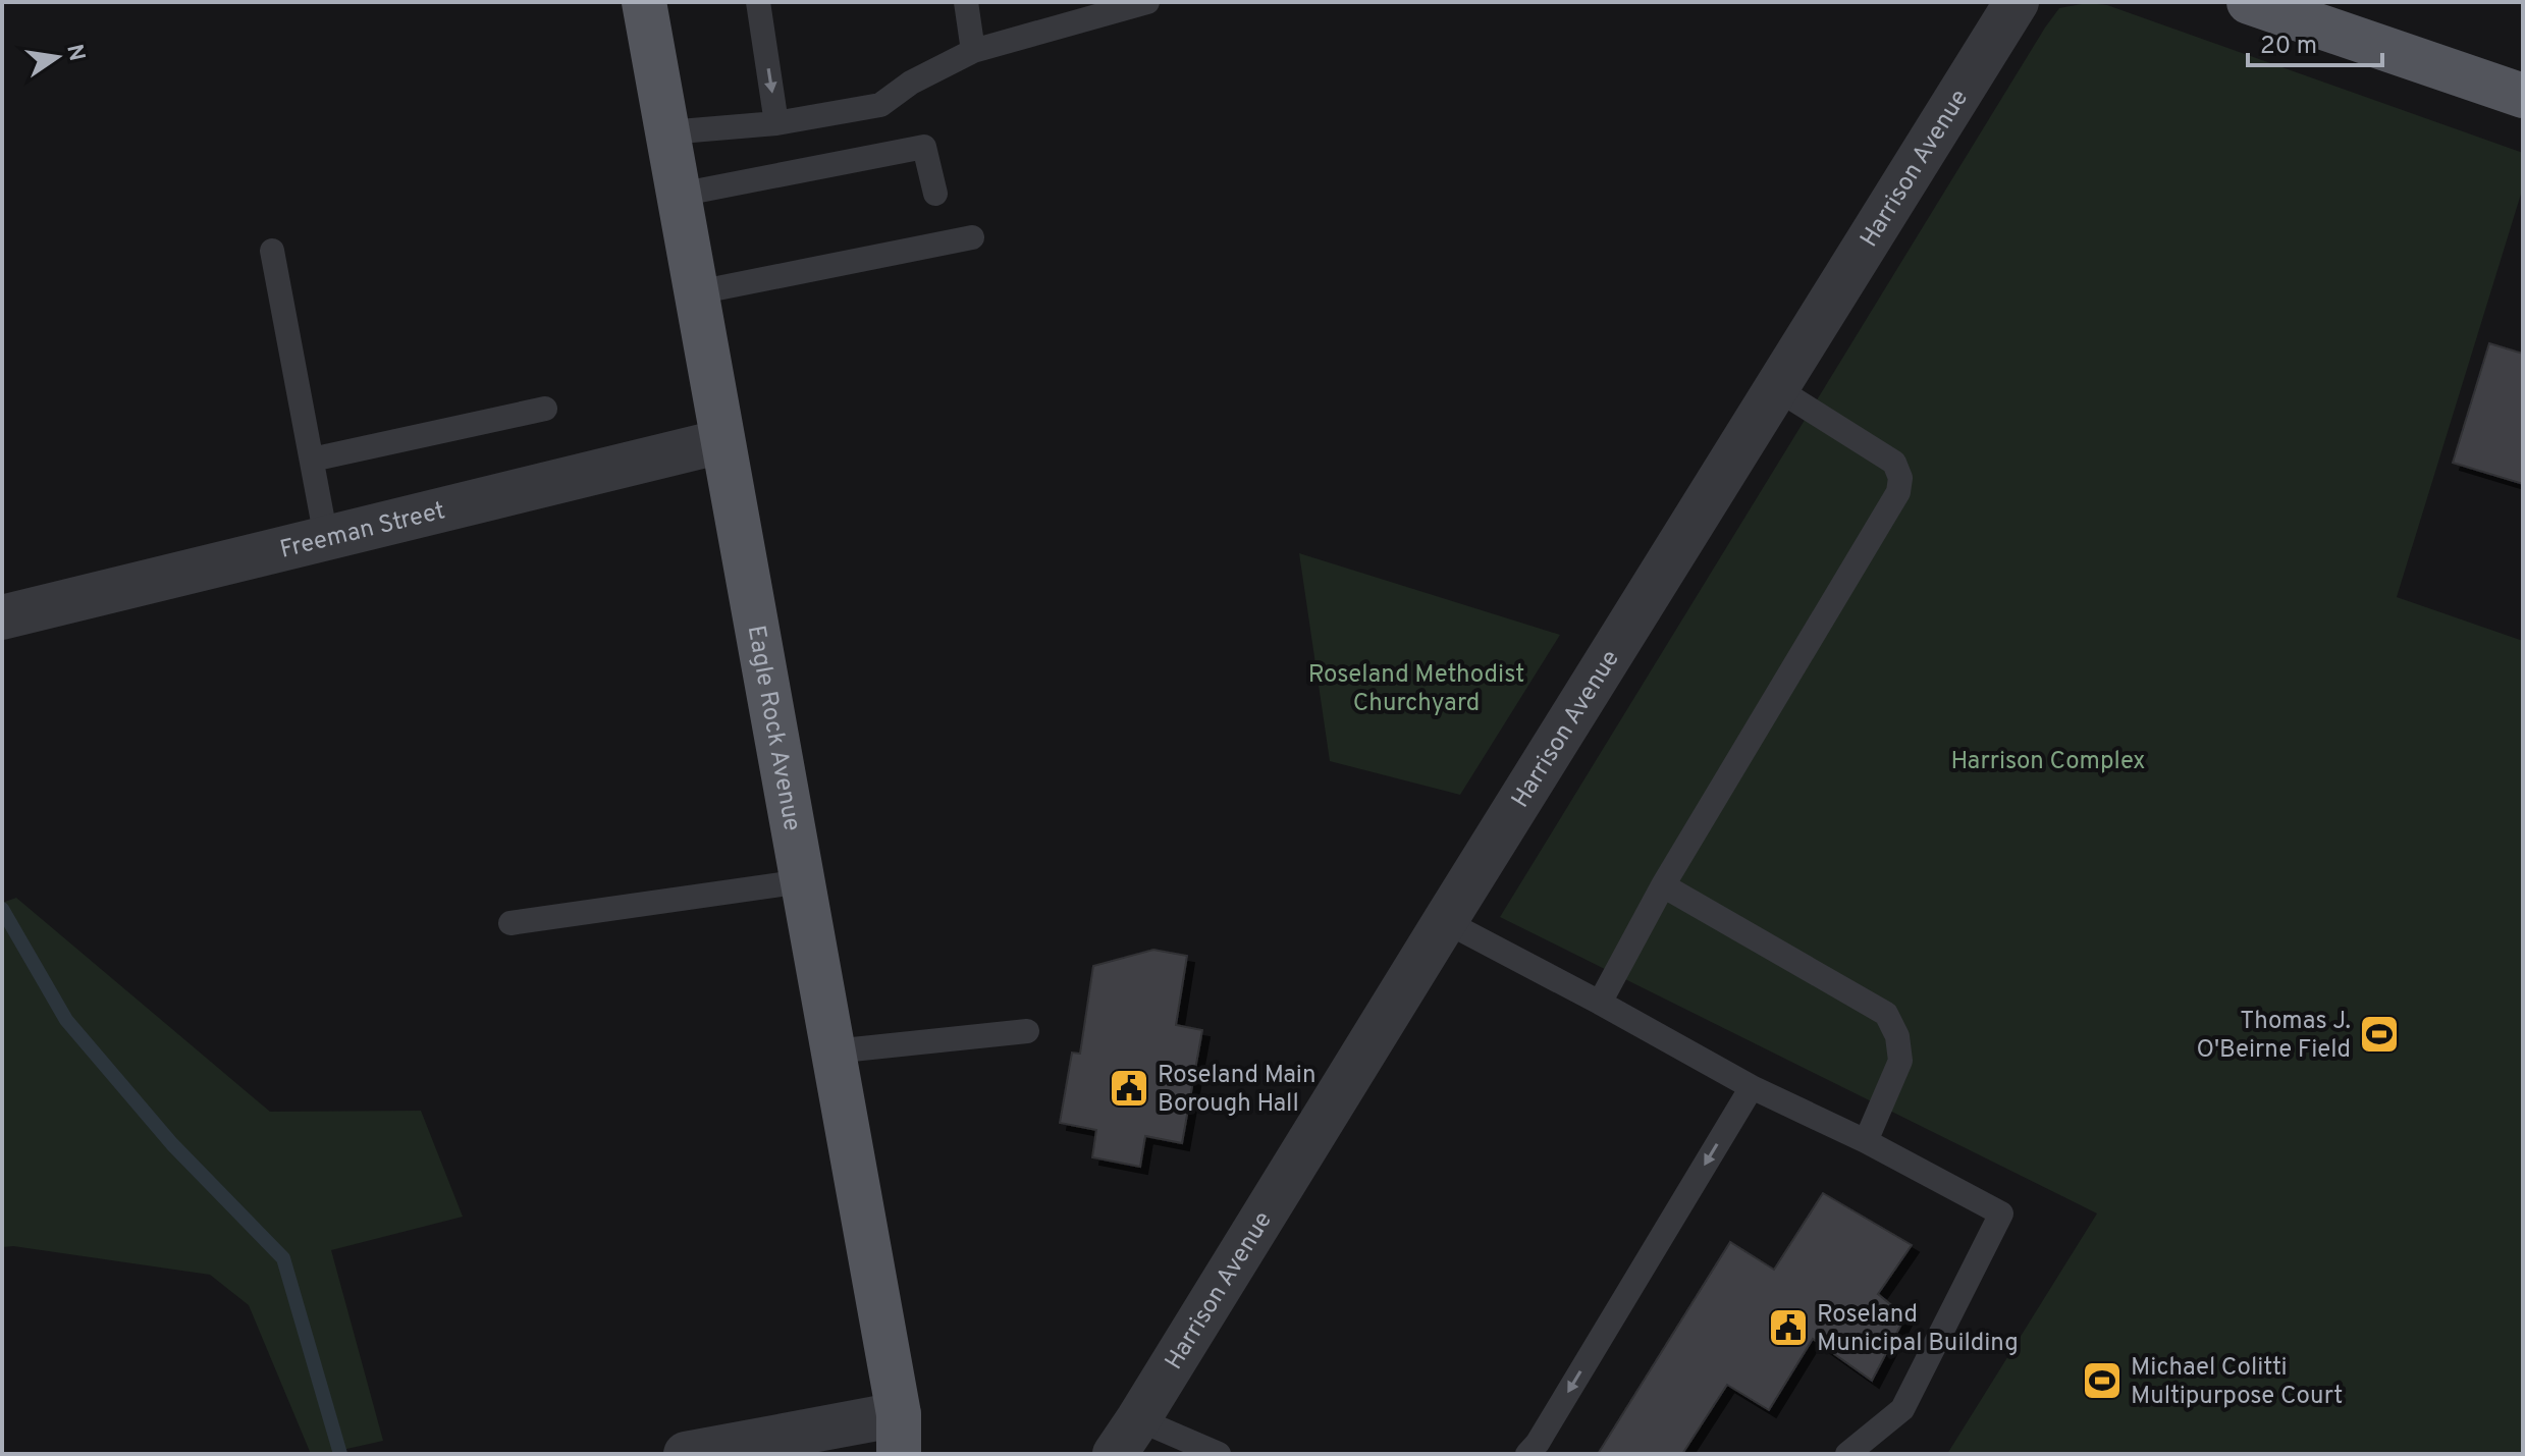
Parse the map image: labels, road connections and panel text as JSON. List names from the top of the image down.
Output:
{
  "streets": {
    "main road": ["Eagle Rock Avenue"],
    "street": ["Harrison Avenue", "Freeman Street"]
  },
  "crossings": [
    ["Freeman Street", "Eagle Rock Avenue"]
  ],
  "parks": ["Roseland Methodist Churchyard", "Harrison Complex"],
  "places": {
    "sports": ["Thomas J. O'Beirne Field", "Michael Colitti Multipurpose Court"],
    "public building": ["Roseland Main Borough Hall", "Roseland Municipal Building"]
  },
  "scale_bar": "20 m",
  "north": "right"
}
